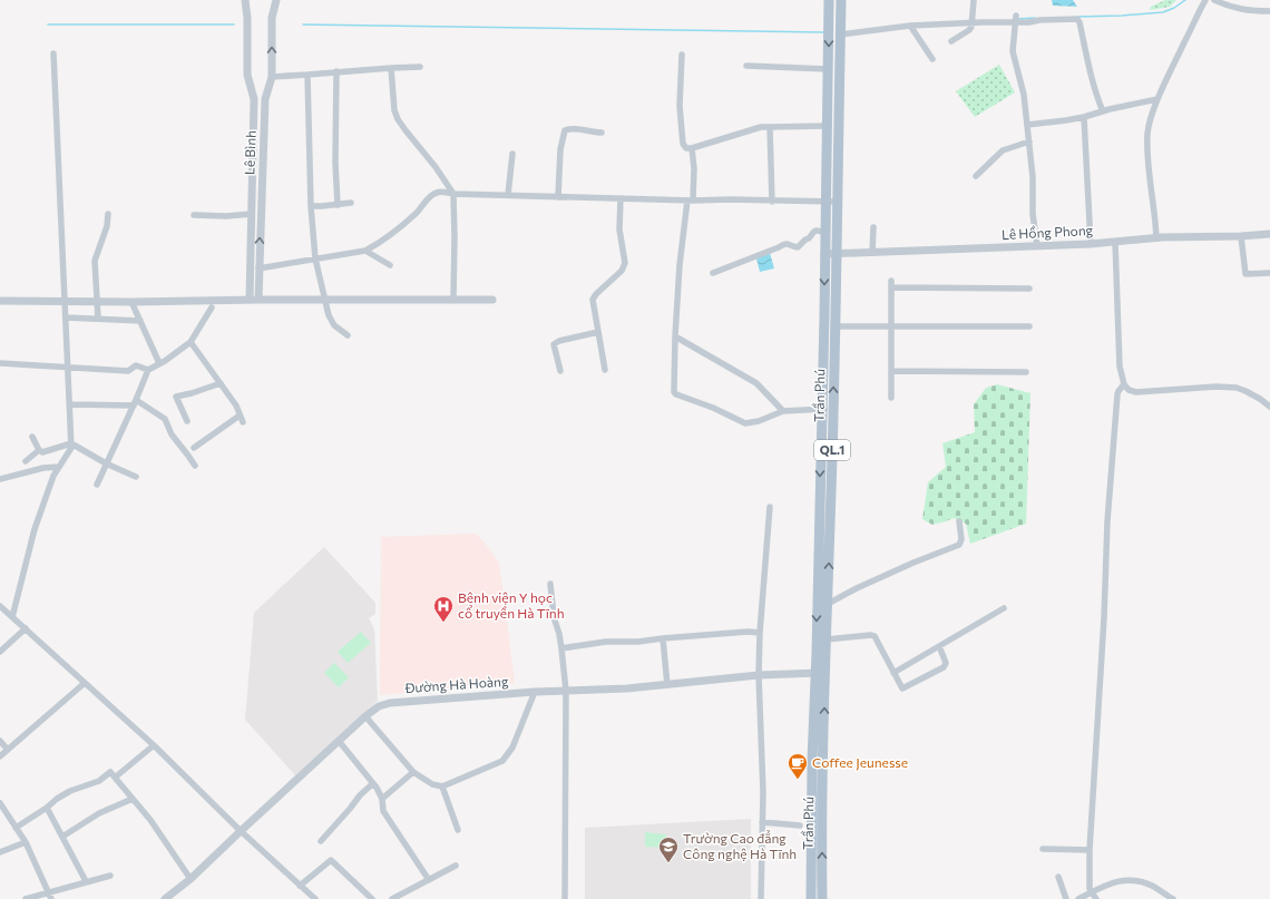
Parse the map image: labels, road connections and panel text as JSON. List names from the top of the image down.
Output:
{
  "streets": {
    "main road": ["Trần Phú", "QL.1"],
    "street": ["Lê Bình", "Lê Hồng Phong", "Đường Hà Hoàng"]
  },
  "crossings": [
    ["Lê Hồng Phong", "Trần Phú"],
    ["Trần Phú", "Đường Hà Hoàng"]
  ],
  "places": {
    "hospital": ["Bệnh viện Y học cổ truyền Hà Tĩnh"],
    "cafe": ["Coffee Jeunesse"],
    "school or university": ["Trường Cao đẳng Công nghệ Hà Tĩnh"]
  }
}
